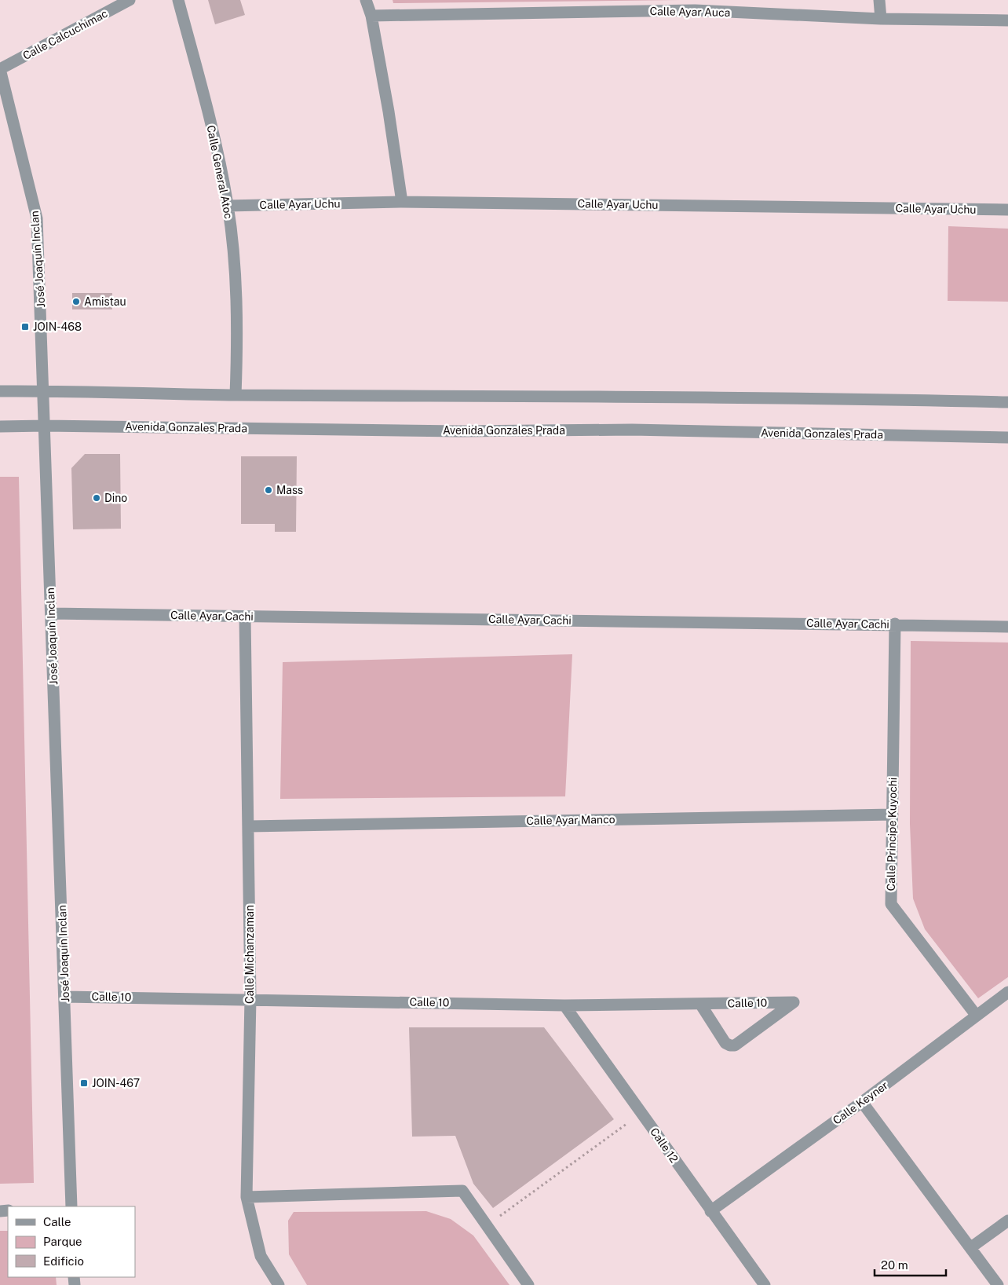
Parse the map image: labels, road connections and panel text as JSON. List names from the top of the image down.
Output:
{
  "streets": {
    "street": [
      "Calle Ayar Auca",
      "Calle Calcuchimac",
      "Calle General Atoc",
      "Calle Ayar Uchu",
      "José Joaquín Inclan",
      "Avenida Gonzales Prada",
      "Calle Ayar Cachi",
      "Calle Ayar Manco",
      "Calle Principe Kuyochi",
      "Calle Michanzaman",
      "Calle 10",
      "Calle Keyner",
      "Calle 12"
    ]
  },
  "crossings": [
    ["Calle Calcuchimac", "José Joaquín Inclan"],
    ["Calle General Atoc", "Calle Ayar Uchu"],
    ["José Joaquín Inclan", "Avenida Gonzales Prada"],
    ["José Joaquín Inclan", "Calle Ayar Cachi"],
    ["José Joaquín Inclan", "Calle 10"],
    ["Calle Ayar Cachi", "Calle Principe Kuyochi"],
    ["Calle Ayar Cachi", "Calle Michanzaman"],
    ["Calle Ayar Manco", "Calle Principe Kuyochi"],
    ["Calle Ayar Manco", "Calle Michanzaman"],
    ["Calle Principe Kuyochi", "Calle Keyner"],
    ["Calle Michanzaman", "Calle 10"],
    ["Calle 10", "Calle 12"],
    ["Calle Keyner", "Calle 12"]
  ],
  "places": {
    "other": ["Amistau", "Mass", "Dino"],
    "transit": ["JOIN-468", "JOIN-467"]
  },
  "legend": ["Calle", "Parque", "Edificio"],
  "scale_bar": "20 m"
}
